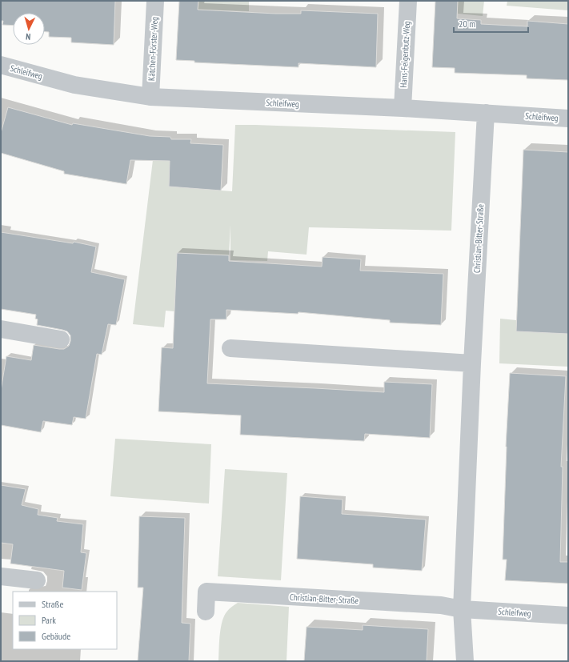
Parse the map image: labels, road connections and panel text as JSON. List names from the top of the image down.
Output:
{
  "streets": {
    "street": [
      "Kätchen-Förster-Weg",
      "Hans-Feigenbutz-Weg",
      "Schleifweg",
      "Christian-Bitter-Straße"
    ]
  },
  "crossings": [
    ["Kätchen-Förster-Weg", "Schleifweg"],
    ["Hans-Feigenbutz-Weg", "Schleifweg"],
    ["Schleifweg", "Christian-Bitter-Straße"]
  ],
  "legend": ["Straße", "Park", "Gebäude"],
  "scale_bar": "20 m",
  "north": "bottom"
}
